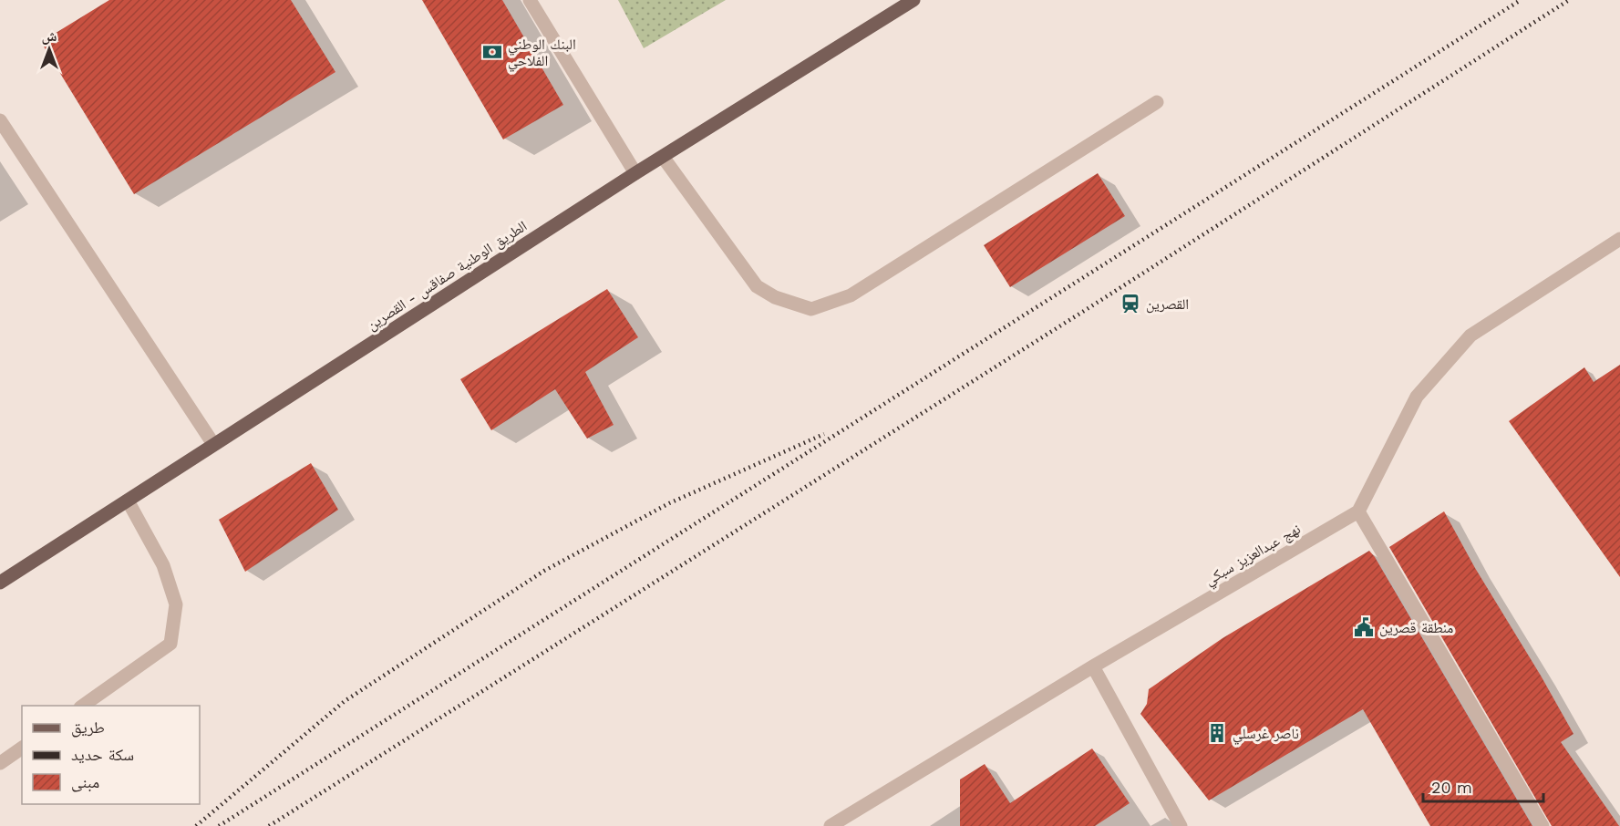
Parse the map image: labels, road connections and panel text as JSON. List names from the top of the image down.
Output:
{
  "streets": {
    "main road": ["الطريق الوطنية صفاقس - القصرين"],
    "street": ["نهج عبدالعزيز سبكي"]
  },
  "places": {
    "bank": ["البنك الوطني الفلاحي"],
    "station": ["القصرين"],
    "public building": ["منطقة قصرين"],
    "building": ["ناصر غرسلي"]
  },
  "legend": ["طريق", "سكة حديد", "مبنى"],
  "scale_bar": "20 m",
  "north": "top"
}
